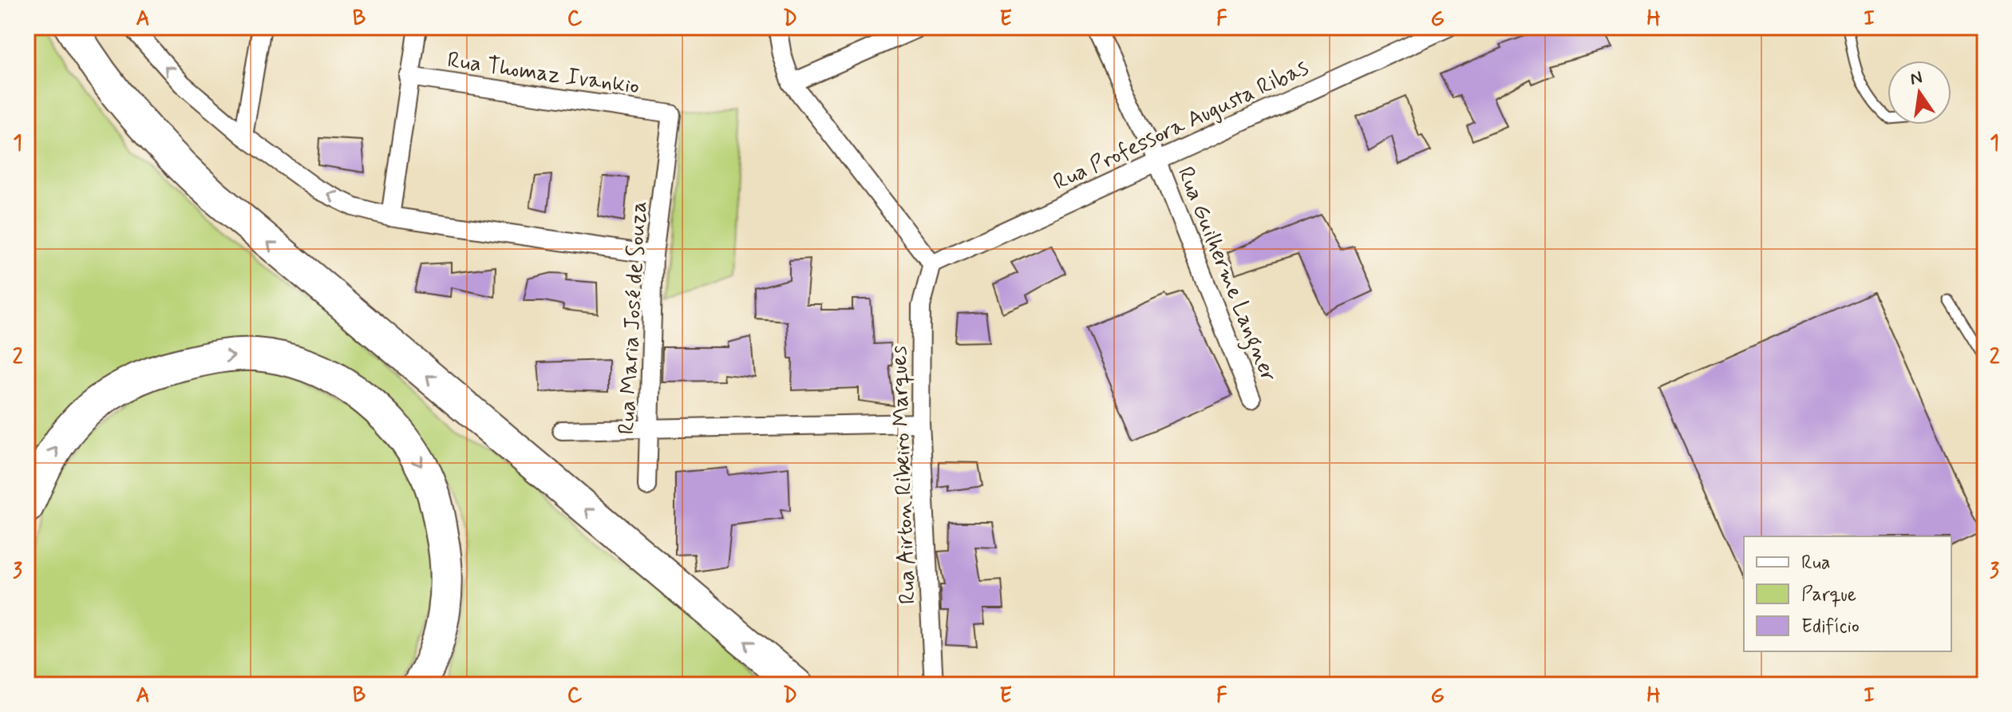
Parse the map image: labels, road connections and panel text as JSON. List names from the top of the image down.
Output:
{
  "streets": {
    "street": [
      "Rua Thomaz Ivankio",
      "Rua Professora Augusta Ribas",
      "Rua Guilherme Langner",
      "Rua Maria José de Souza",
      "Rua Airton Ribeiro Marques"
    ]
  },
  "crossings": [
    ["Rua Thomaz Ivankio", "Rua Maria José de Souza"],
    ["Rua Professora Augusta Ribas", "Rua Guilherme Langner"],
    ["Rua Professora Augusta Ribas", "Rua Airton Ribeiro Marques"]
  ],
  "legend": ["Rua", "Parque", "Edifício"],
  "north": "top",
  "grid": {
    "columns": [
      "A",
      "B",
      "C",
      "D",
      "E",
      "F",
      "G",
      "H",
      "I"
    ],
    "rows": ["1", "2", "3"]
  }
}
